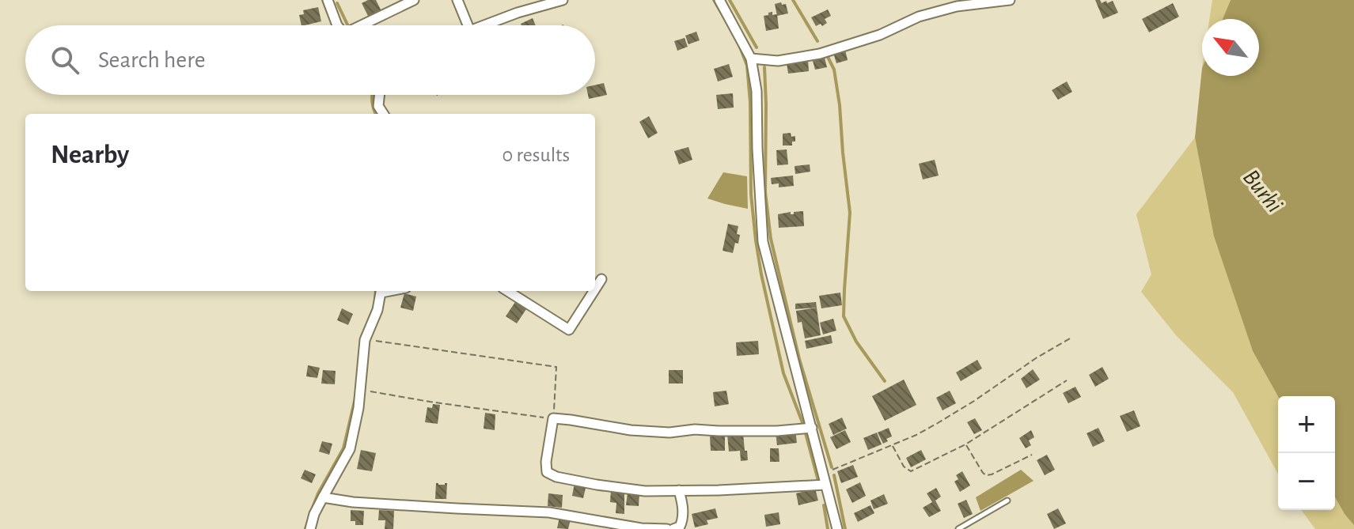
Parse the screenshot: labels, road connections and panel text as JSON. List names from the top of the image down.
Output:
{
  "water": ["Burhi"],
  "north": "top left",
  "page": {
    "search": "Search here",
    "heading": ["Nearby", "0 results"],
    "map_buttons": ["+", "−"]
  }
}
